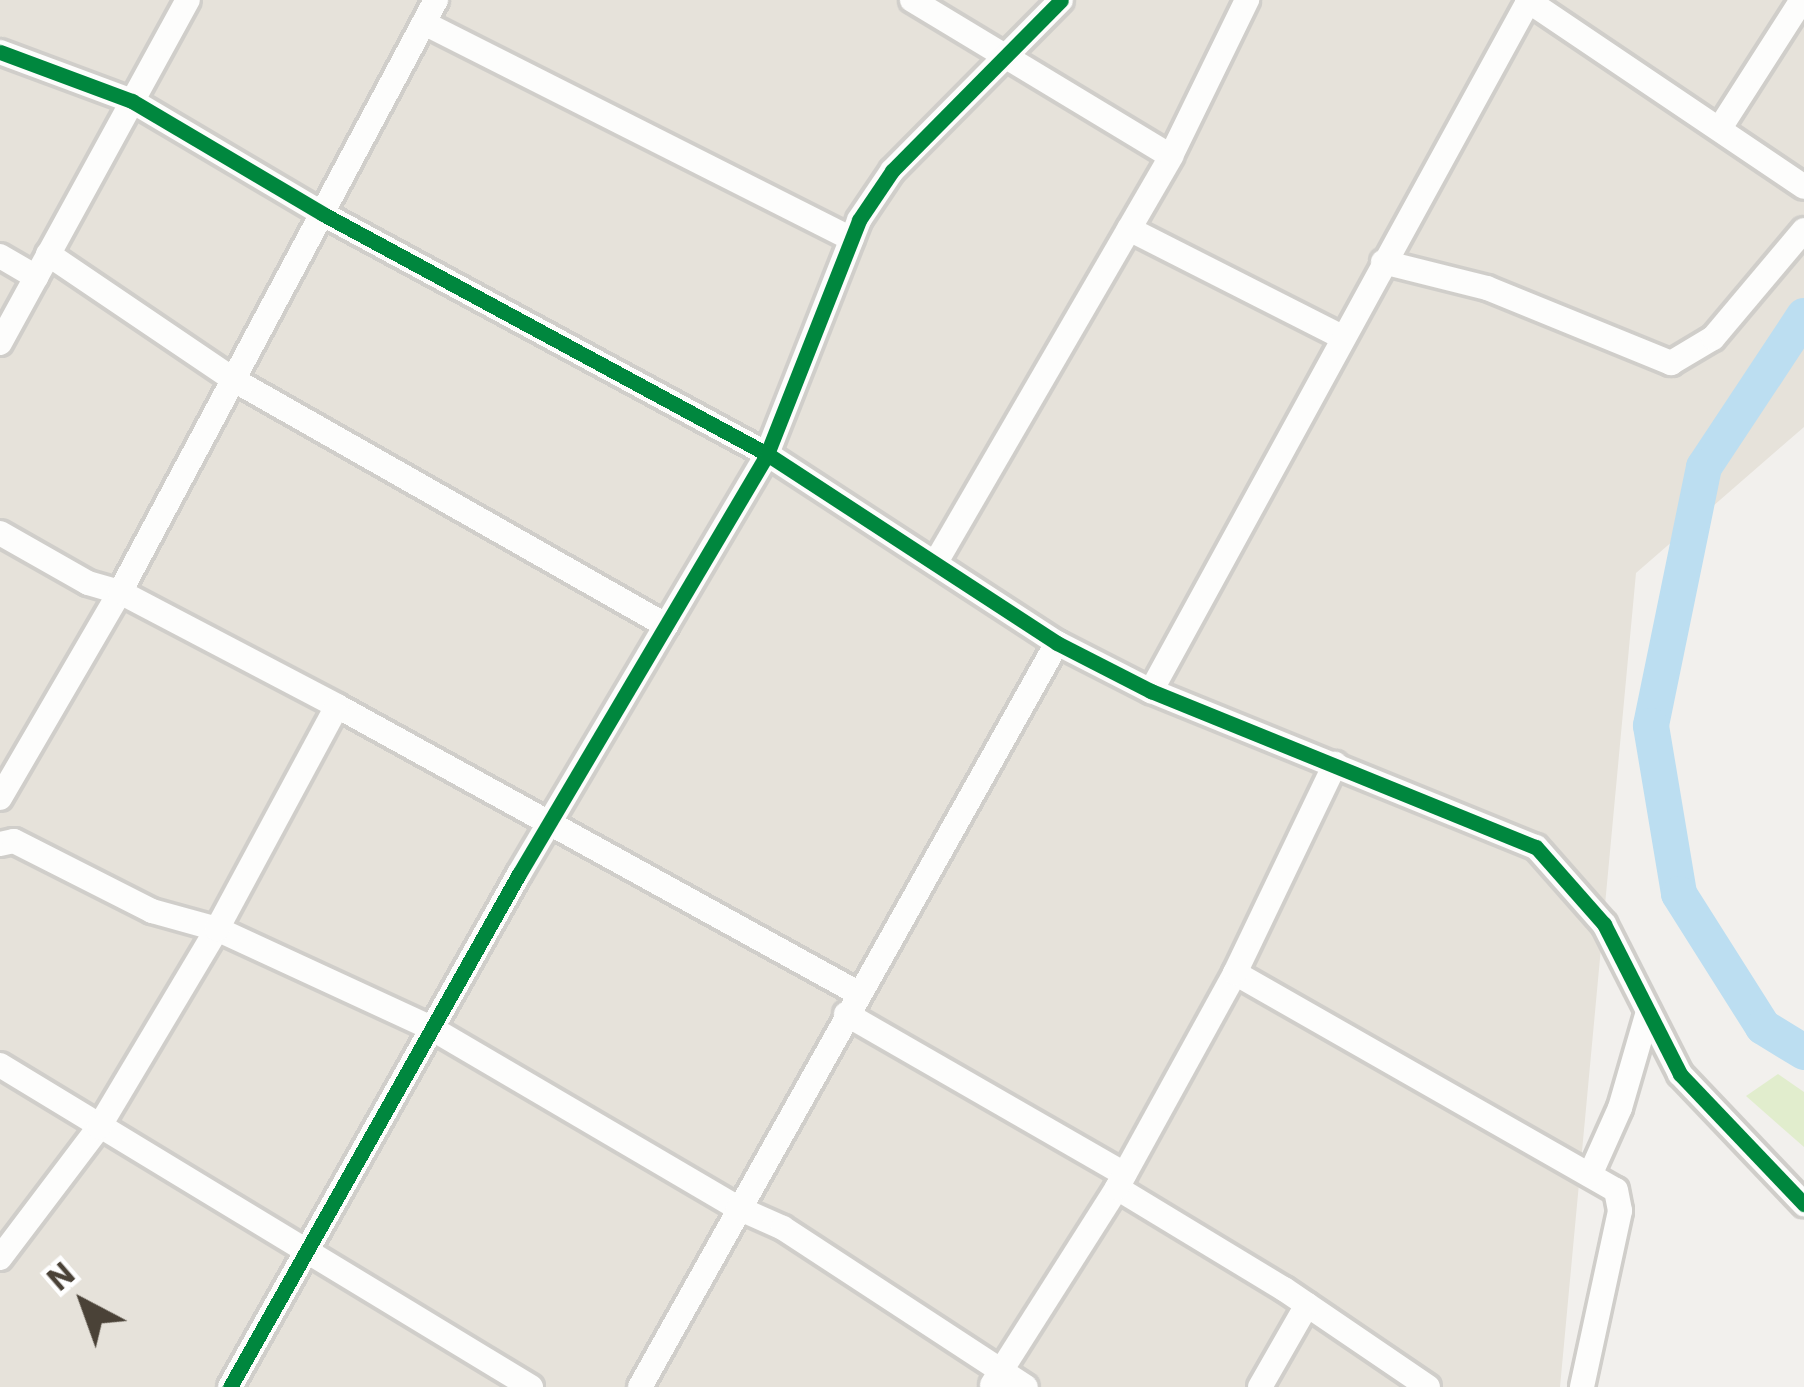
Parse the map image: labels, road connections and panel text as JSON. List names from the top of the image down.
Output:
{
  "north": "top left"
}
